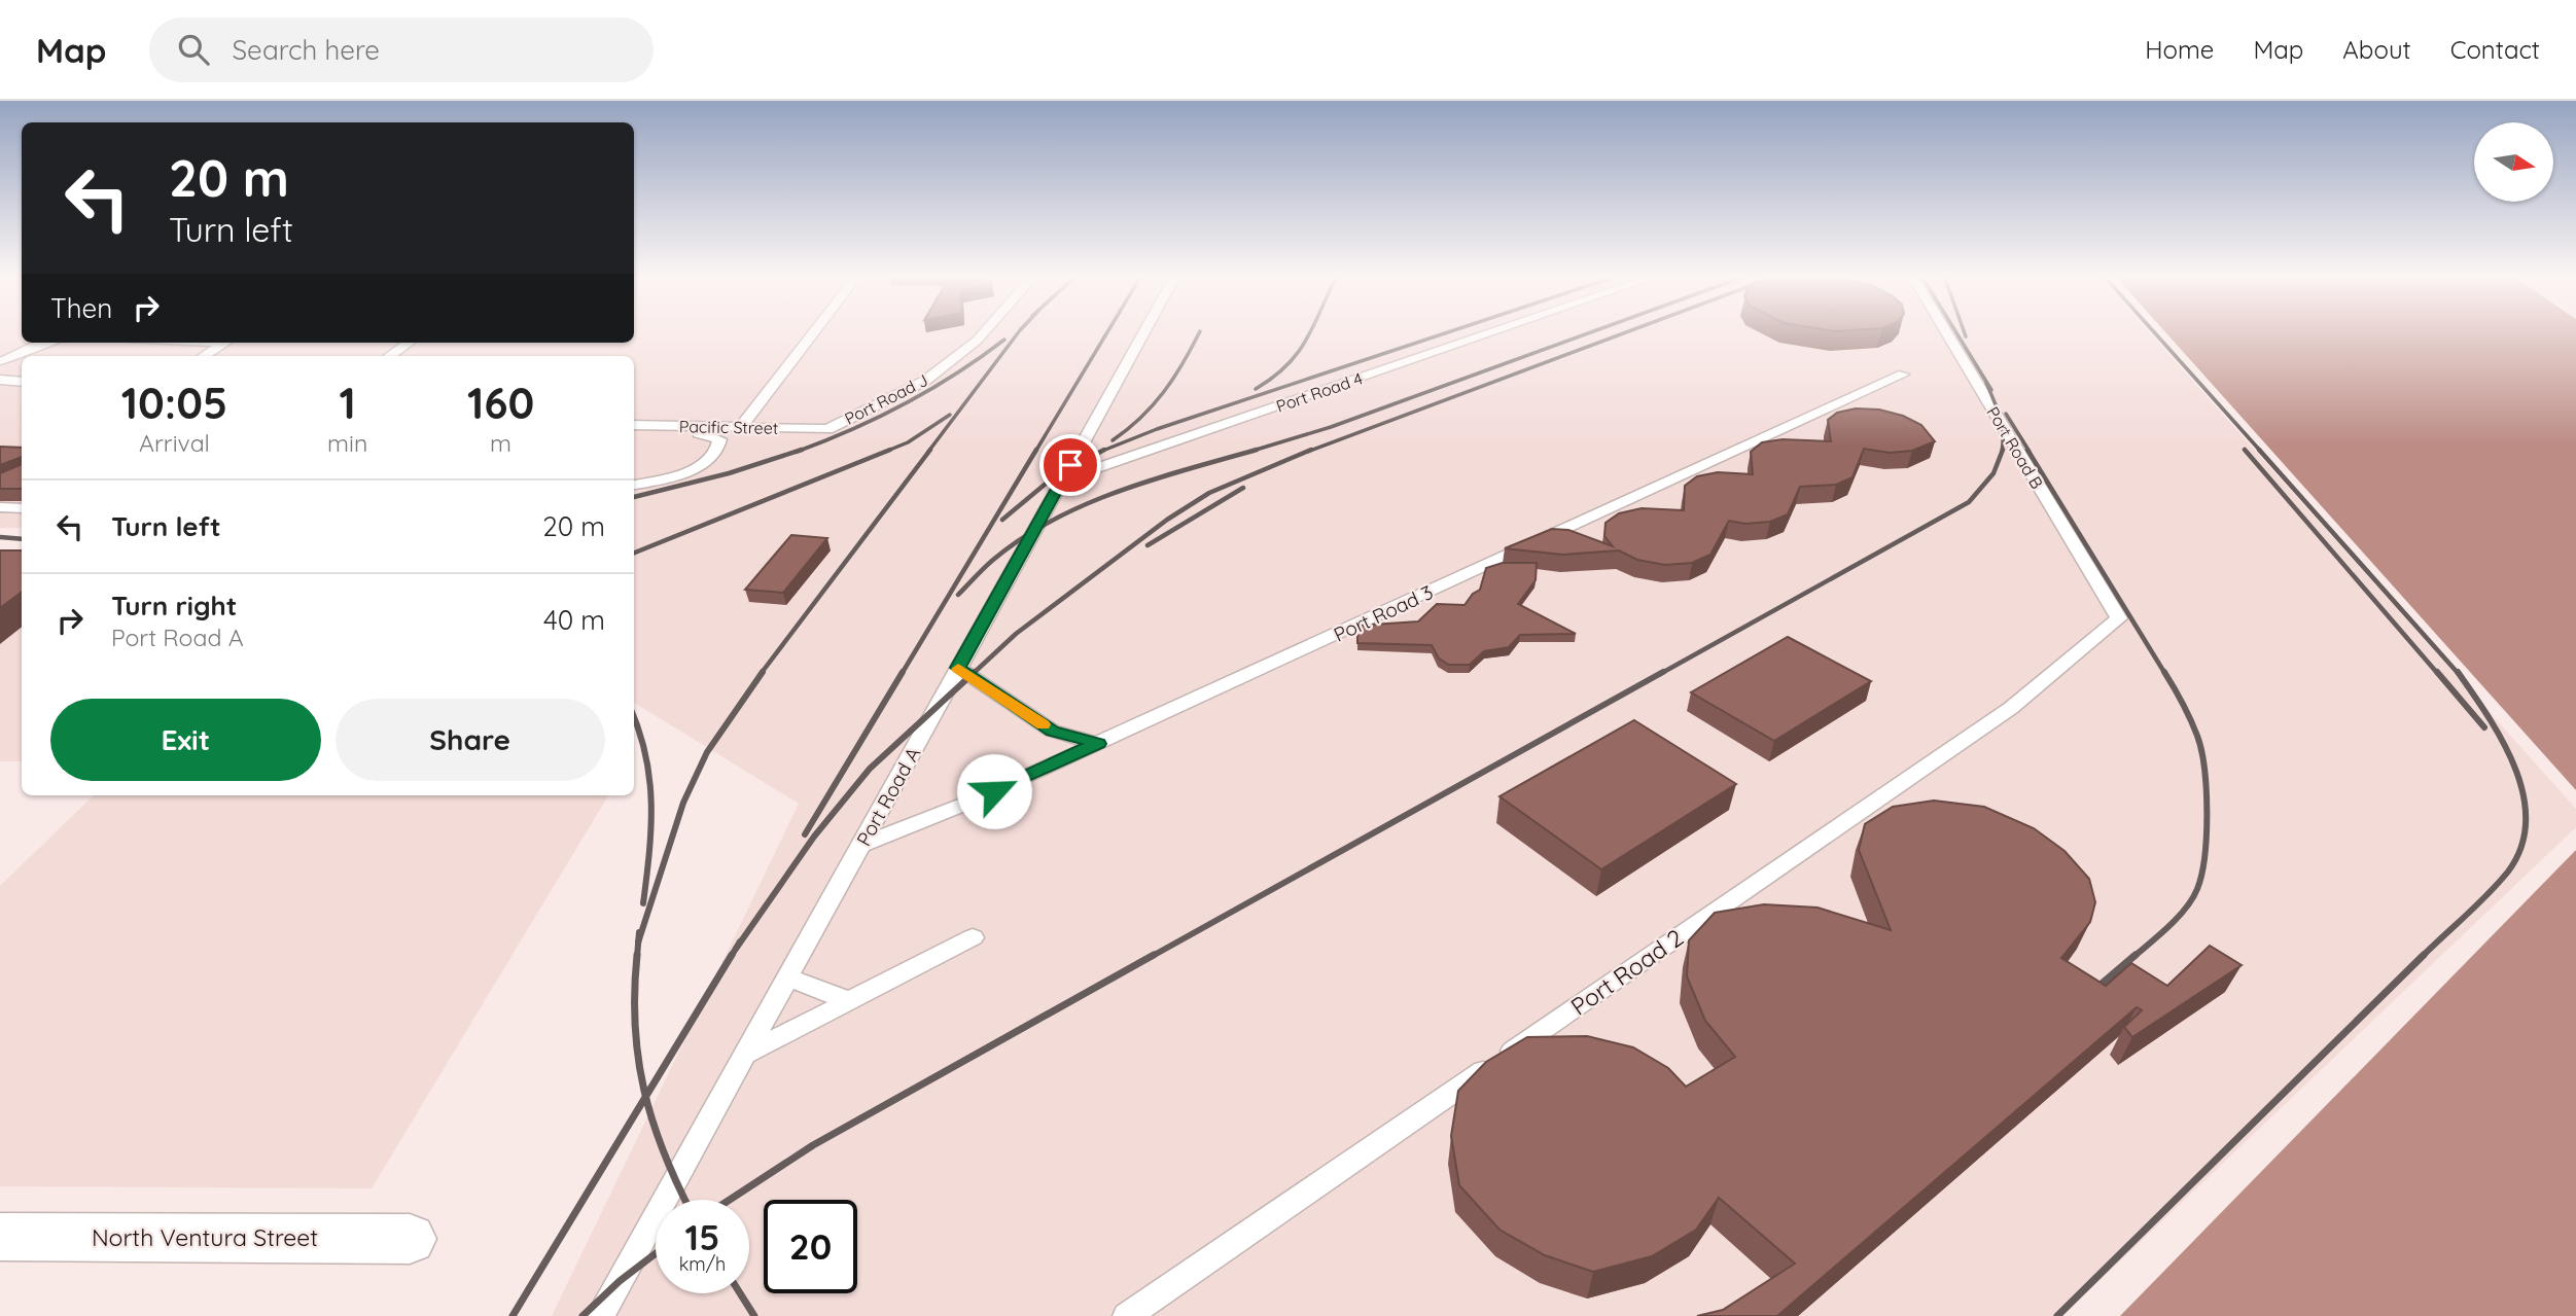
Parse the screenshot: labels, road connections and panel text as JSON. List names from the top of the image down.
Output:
{
  "streets": {
    "street": ["North Ventura Street"],
    "lane": [
      "Port Road 4",
      "Port Road J",
      "Pacific Street",
      "Port Road B",
      "Port Road 3",
      "Port Road A",
      "Port Road 2"
    ]
  },
  "crossings": [
    ["Port Road 4", "Port Road A"],
    ["Port Road J", "Pacific Street"],
    ["Port Road B", "Port Road 2"],
    ["Port Road 3", "Port Road A"]
  ],
  "north": "right",
  "page": {
    "header": "Map",
    "search": "Search here",
    "nav": [
      "Home",
      "Map",
      "About",
      "Contact"
    ],
    "turn": ["20 m", "Turn left"],
    "then": "Then",
    "eta": [
      "10:05",
      "Arrival",
      "1",
      "min",
      "160",
      "m"
    ],
    "list": [
      {
        "name": "Turn left",
        "value": "20 m"
      },
      {
        "name": "Turn right",
        "note": "Port Road A",
        "value": "40 m"
      }
    ],
    "buttons": ["Exit", "Share"],
    "speed": "15 km/h",
    "limit": "20"
  }
}
